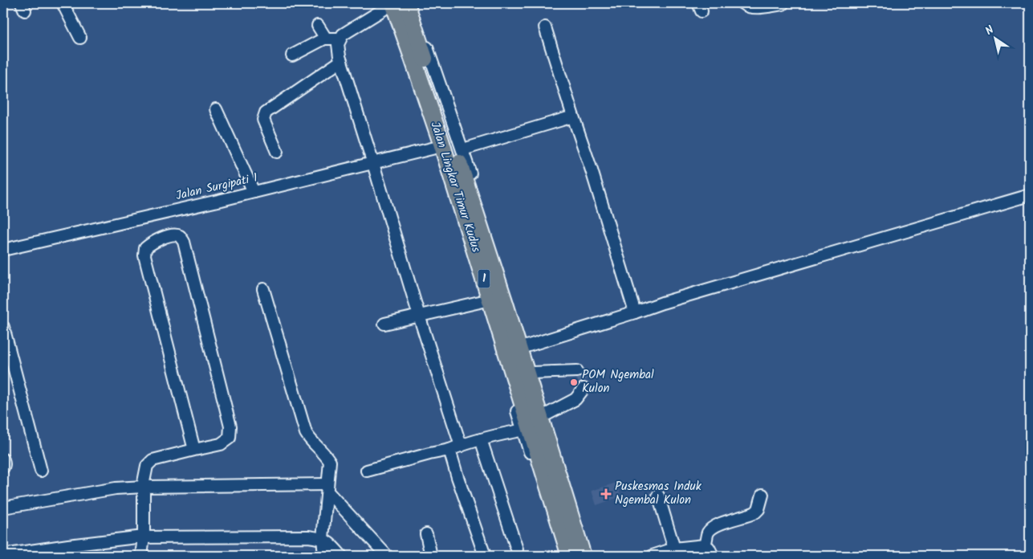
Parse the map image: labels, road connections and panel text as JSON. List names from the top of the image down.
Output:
{
  "streets": {
    "highway": ["Jalan Lingkar Timur Kudus", "1"],
    "street": ["Jalan Surgipati 1"]
  },
  "places": {
    "other": ["POM Ngembal Kulon"],
    "health": ["Puskesmas Induk Ngembal Kulon"]
  },
  "north": "top left"
}
